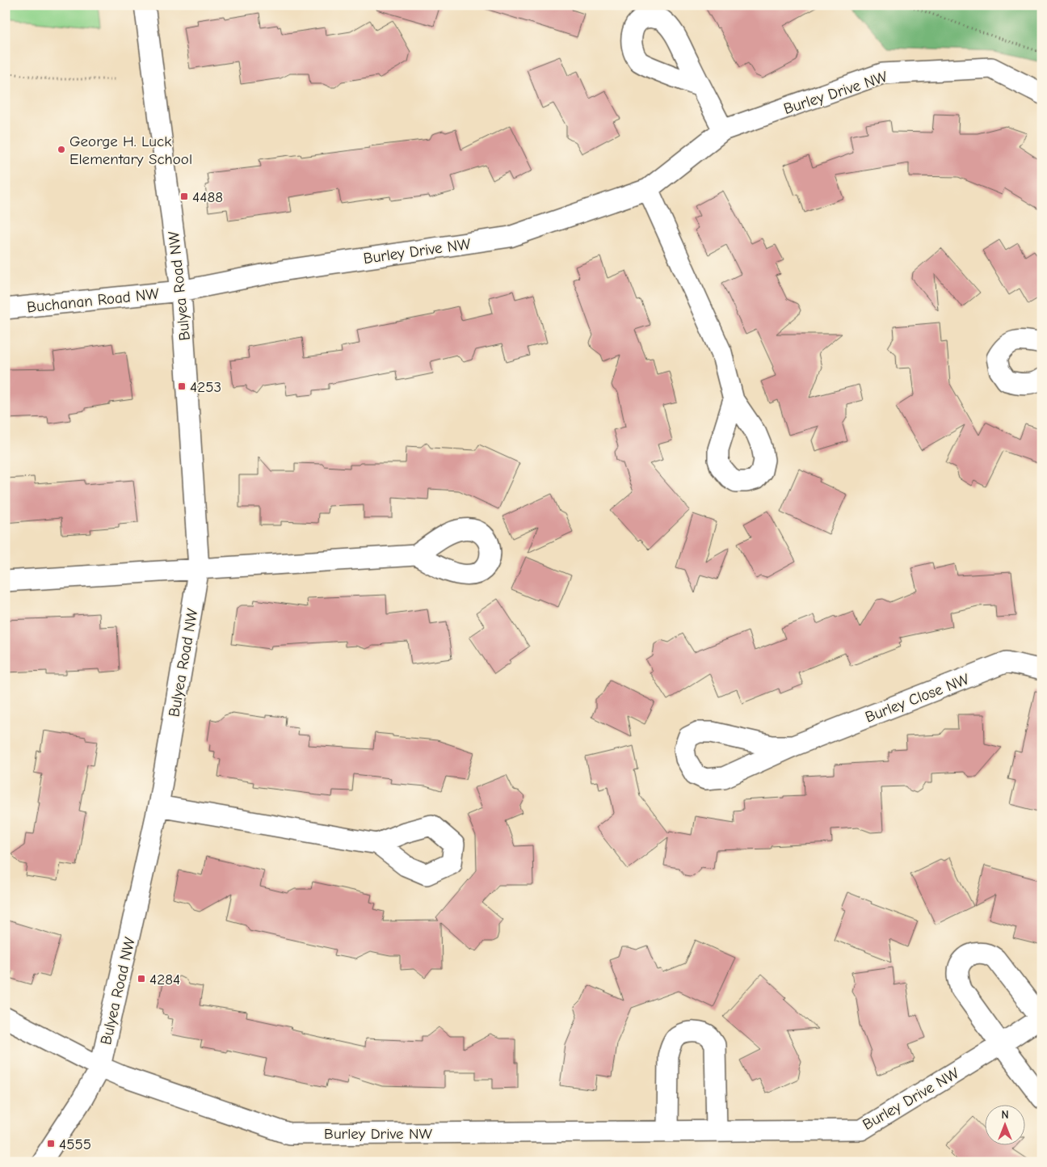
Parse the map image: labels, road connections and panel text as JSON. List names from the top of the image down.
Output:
{
  "streets": {
    "street": [
      "Burley Drive NW",
      "Bulyea Road NW",
      "Buchanan Road NW",
      "Burley Close NW"
    ]
  },
  "crossings": [
    ["Burley Drive NW", "Bulyea Road NW"],
    ["Burley Drive NW", "Buchanan Road NW"],
    ["Bulyea Road NW", "Buchanan Road NW"]
  ],
  "places": {
    "other": ["George H. Luck Elementary School"],
    "transit": [
      "4488",
      "4253",
      "4284",
      "4555"
    ]
  },
  "north": "top"
}
